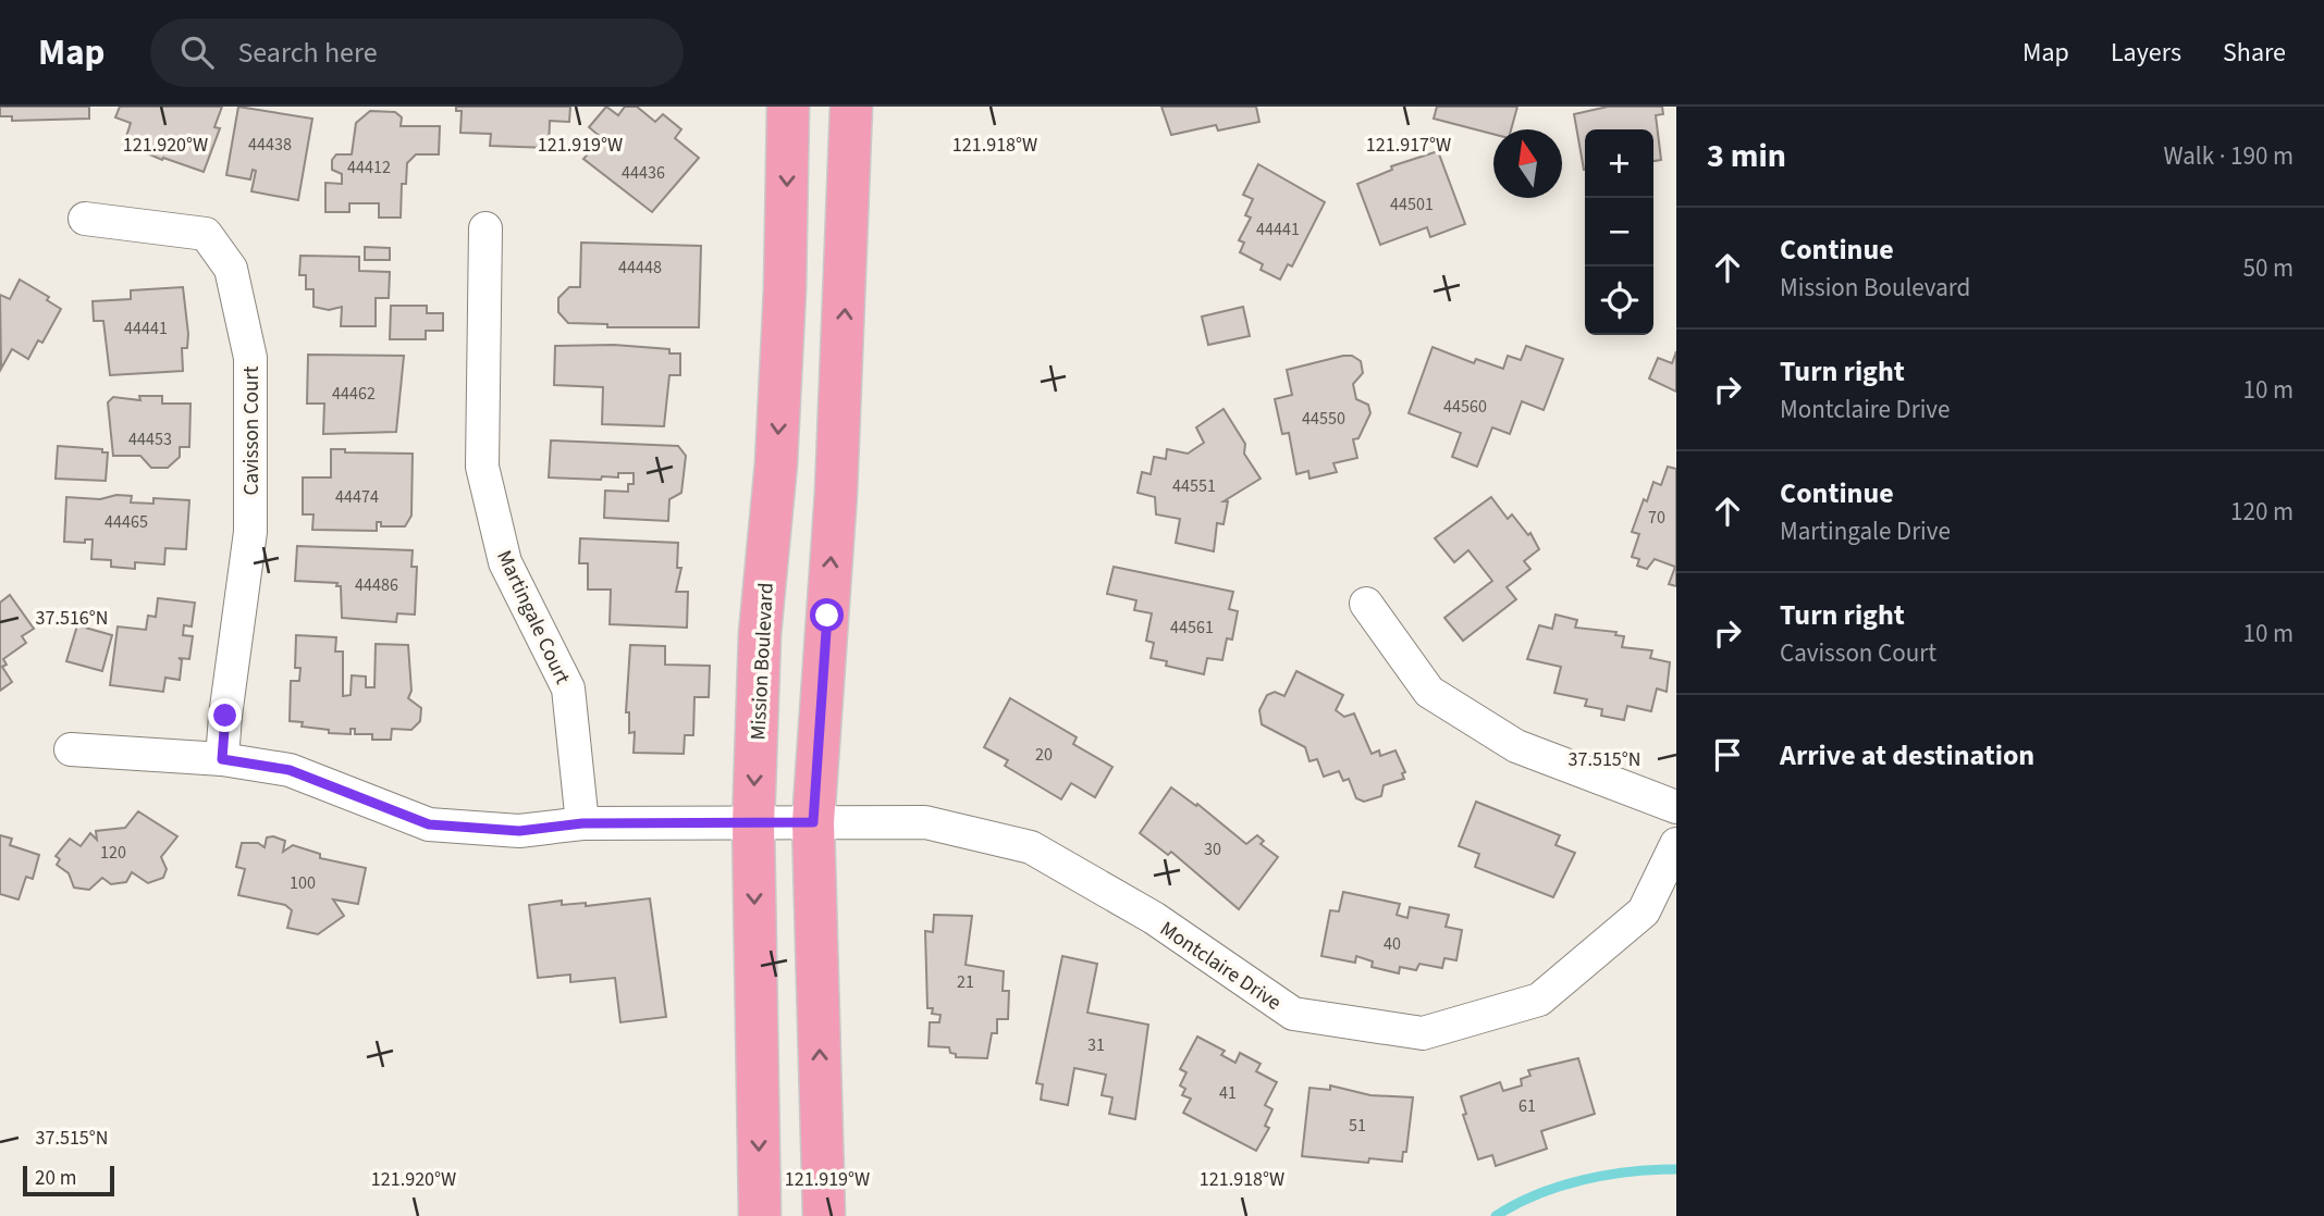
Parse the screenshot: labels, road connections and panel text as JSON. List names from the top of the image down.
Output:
{
  "streets": {
    "main road": ["Mission Boulevard"],
    "street": ["Cavisson Court", "Martingale Court", "Montclaire Drive"]
  },
  "crossings": [
    ["Cavisson Court", "Montclaire Drive"],
    ["Martingale Court", "Montclaire Drive"],
    ["Mission Boulevard", "Montclaire Drive"]
  ],
  "house_numbers": [
    "44438",
    "44412",
    "44436",
    "44501",
    "44441",
    "44448",
    "44441",
    "44462",
    "44560",
    "44550",
    "44453",
    "44551",
    "44474",
    "70",
    "44465",
    "44486",
    "44561",
    "20",
    "30",
    "120",
    "100",
    "40",
    "21",
    "31",
    "41",
    "61",
    "51"
  ],
  "scale_bar": "20 m",
  "north": "top",
  "page": {
    "header": "Map",
    "search": "Search here",
    "nav": ["Map", "Layers", "Share"],
    "heading": ["3 min", "Walk · 190 m"],
    "map_buttons": ["+", "−"],
    "list": [
      ["Continue", "Mission Boulevard", "50 m"],
      ["Turn right", "Montclaire Drive", "10 m"],
      ["Continue", "Martingale Drive", "120 m"],
      ["Turn right", "Cavisson Court", "10 m"],
      "Arrive at destination"
    ],
    "scale": "20 m"
  },
  "coordinates": [
    "121.920°W",
    "121.919°W",
    "121.918°W",
    "121.917°W",
    "37.516°N",
    "37.515°N"
  ]
}
